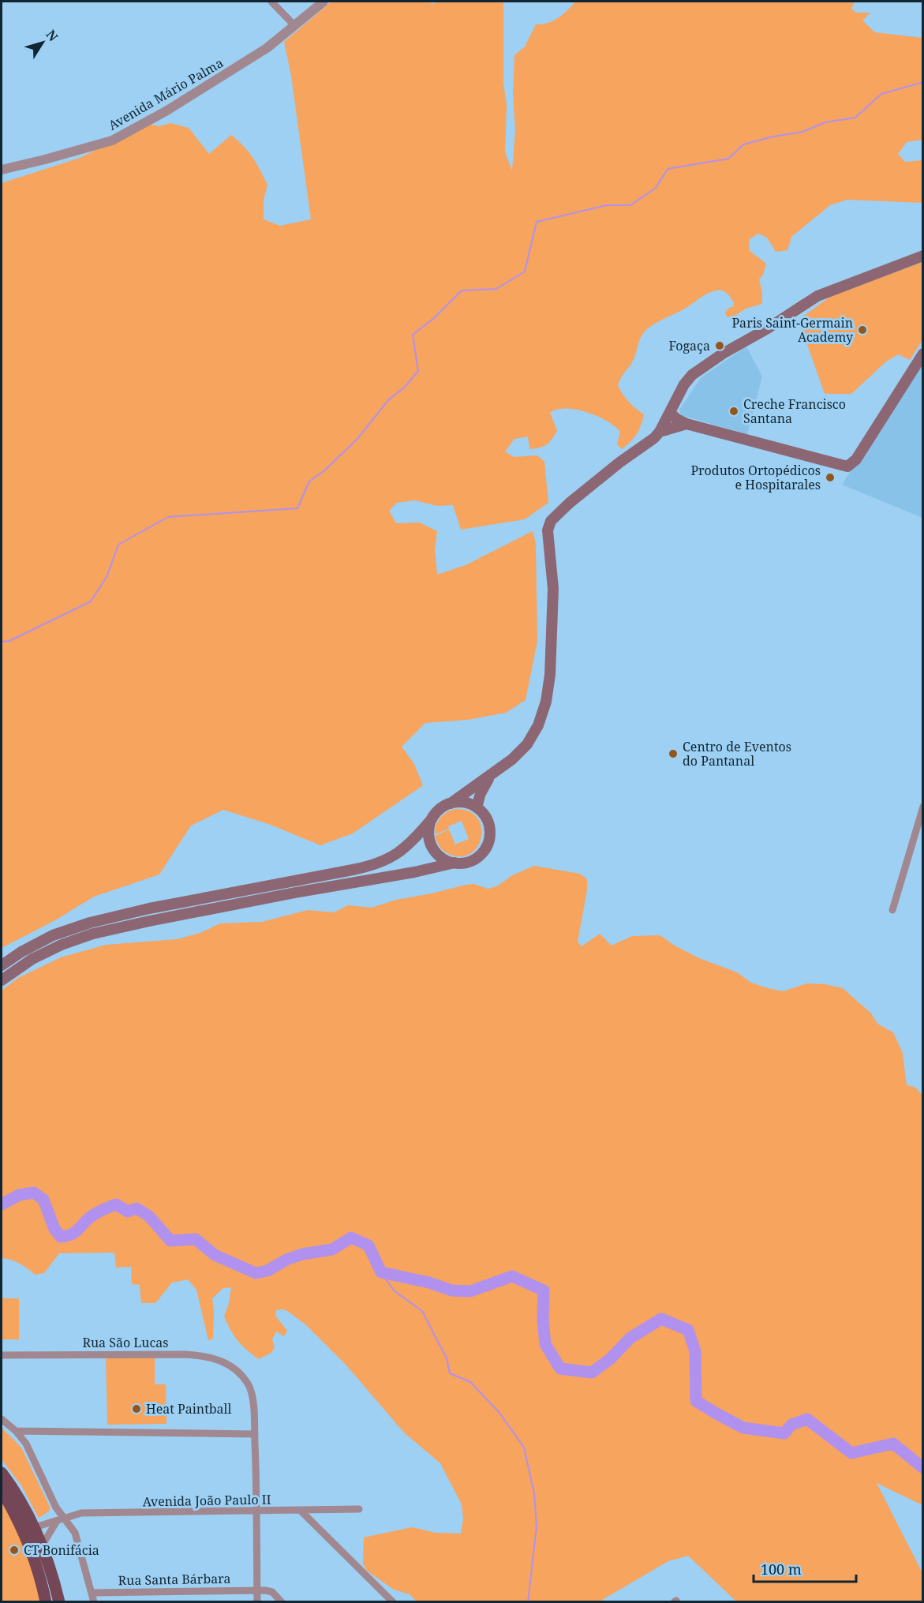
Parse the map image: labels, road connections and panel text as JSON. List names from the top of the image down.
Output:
{
  "streets": {
    "street": [
      "Avenida Mário Palma",
      "Rua São Lucas",
      "Avenida João Paulo II",
      "Rua Santa Bárbara"
    ]
  },
  "places": [
    "Paris Saint-Germain Academy",
    "Fogaça",
    "Creche Francisco Santana",
    "Produtos Ortopédicos e Hospitarales",
    "Centro de Eventos do Pantanal",
    "Heat Paintball",
    "CT Bonifácia"
  ],
  "scale_bar": "100 m",
  "north": "top right"
}
